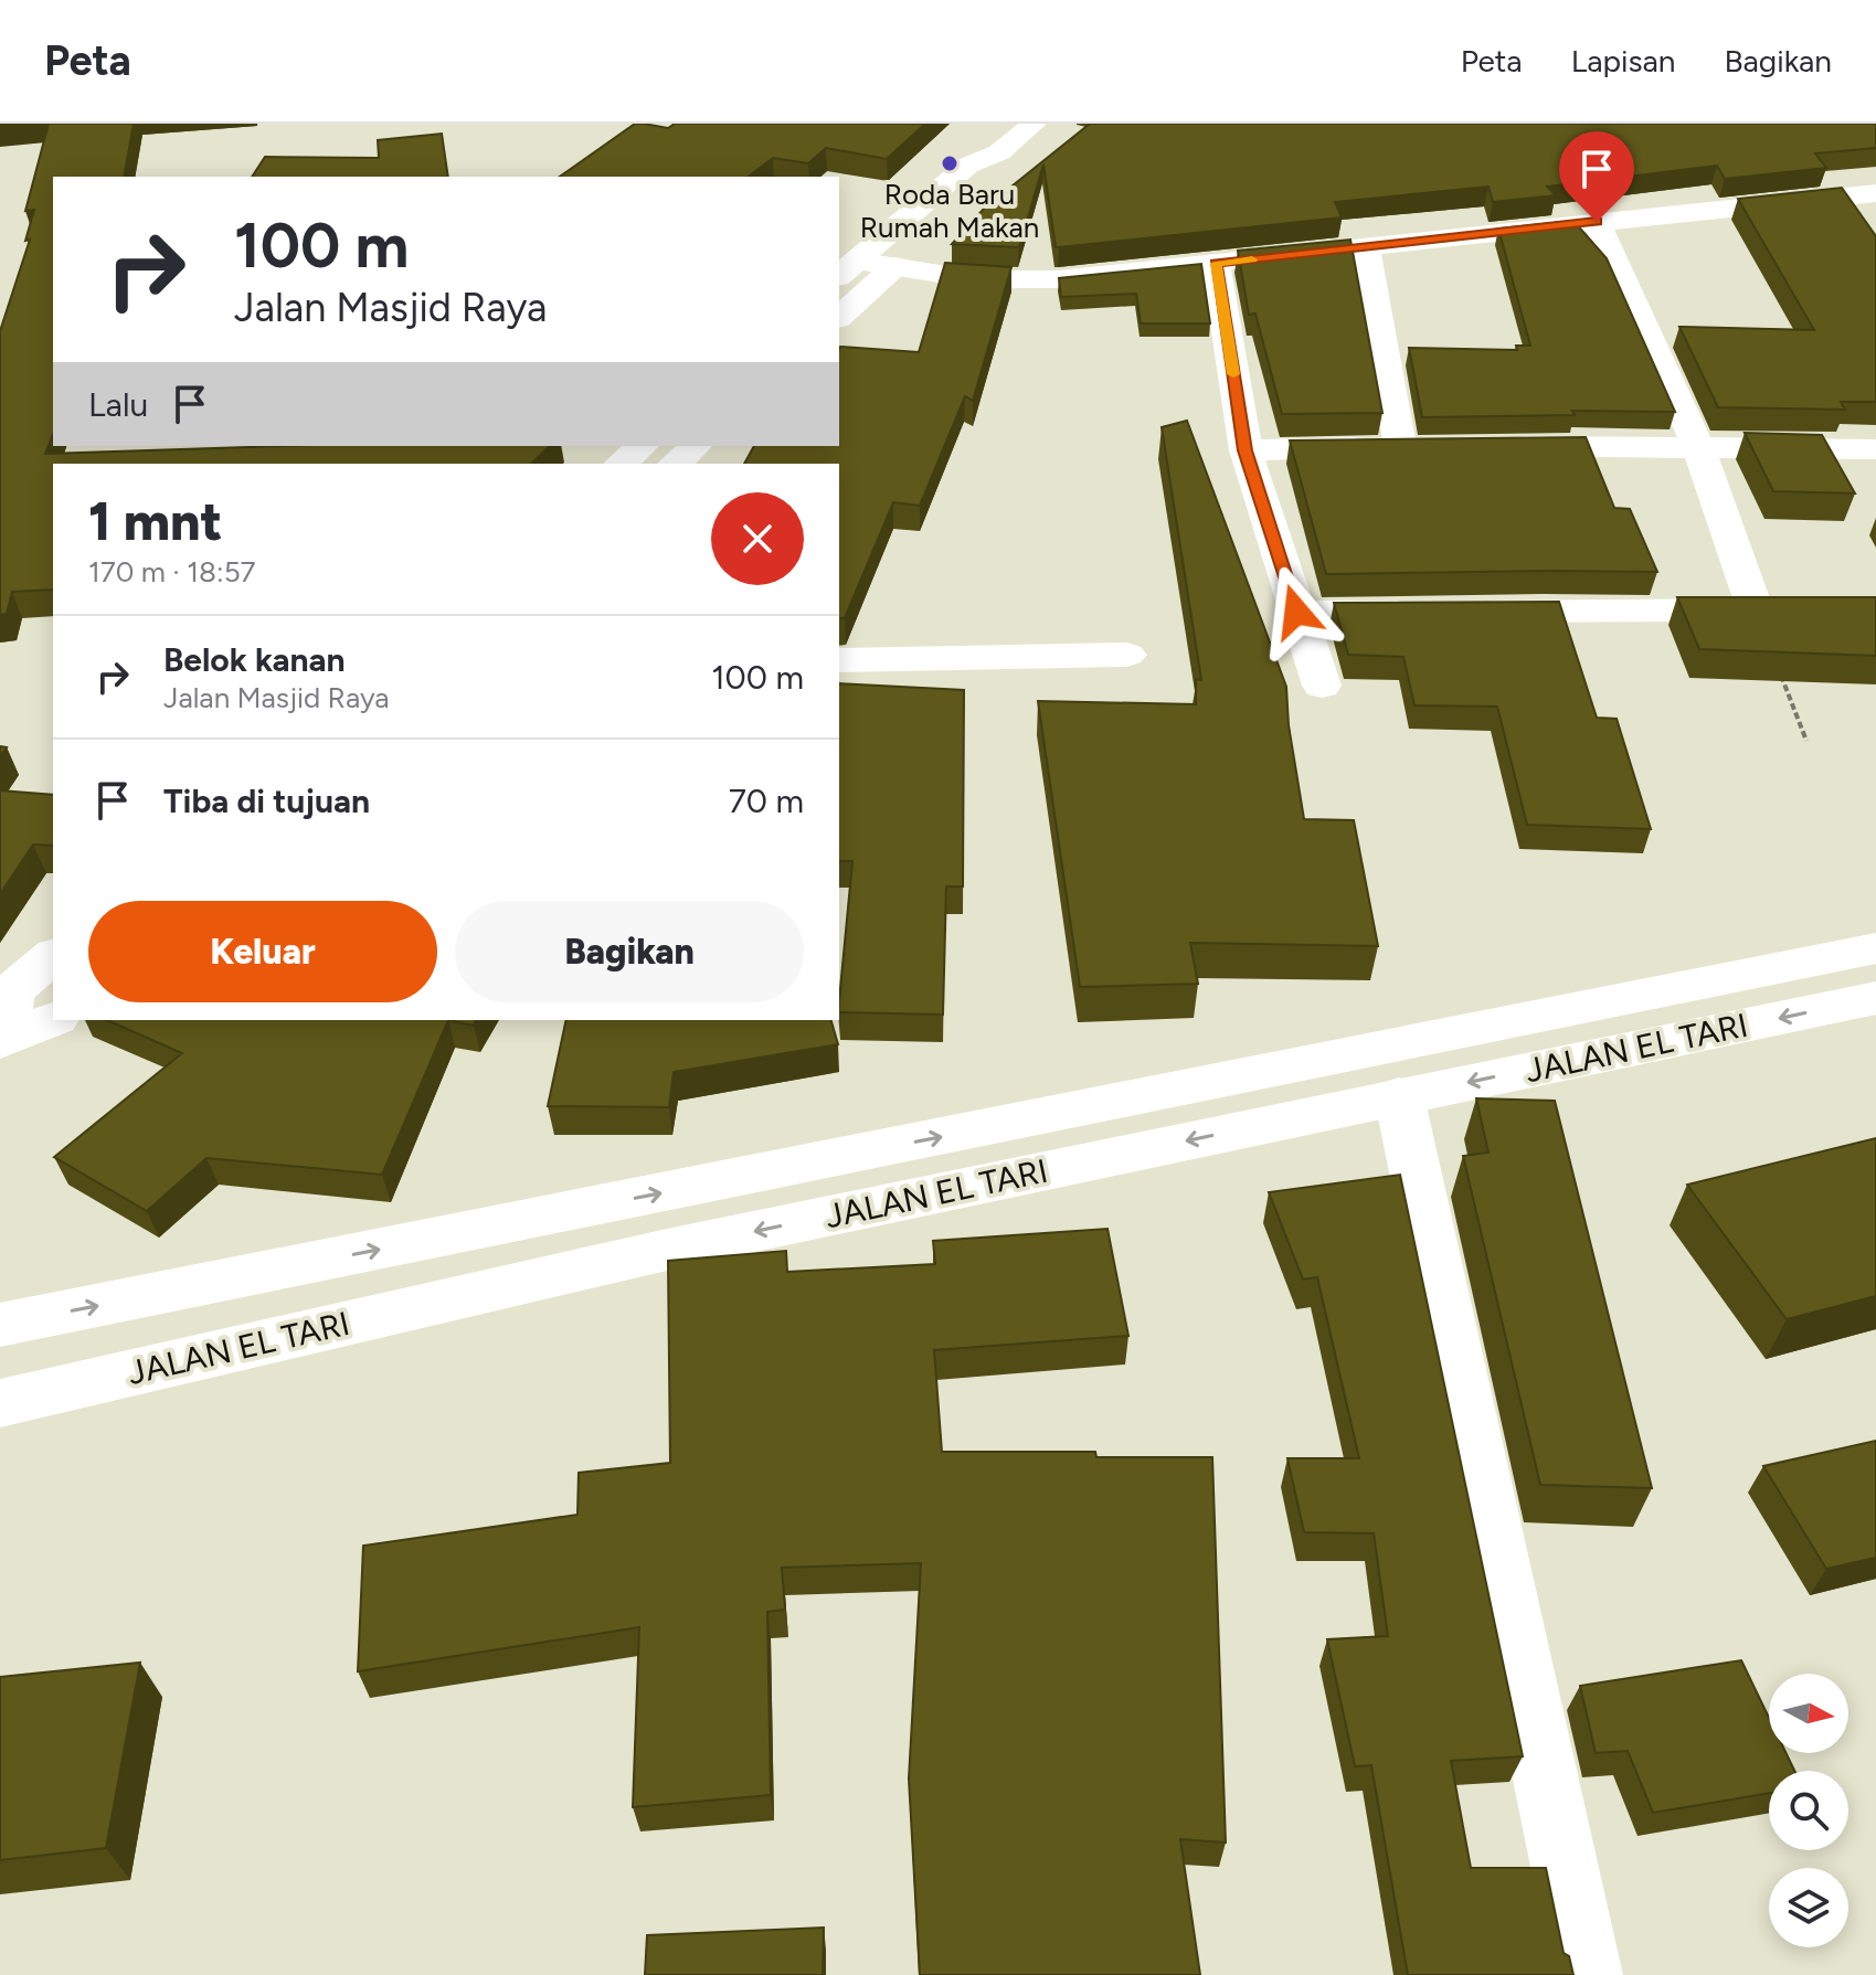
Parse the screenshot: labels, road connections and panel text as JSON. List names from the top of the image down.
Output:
{
  "streets": {
    "street": ["JALAN EL TARI"]
  },
  "places": ["Roda Baru Rumah Makan"],
  "north": "right",
  "page": {
    "header": "Peta",
    "nav": ["Peta", "Lapisan", "Bagikan"],
    "turn": ["100 m", "Jalan Masjid Raya"],
    "then": "Lalu",
    "heading": ["1 mnt", "170 m · 18:57"],
    "list": [
      {
        "name": "Belok kanan",
        "note": "Jalan Masjid Raya",
        "value": "100 m"
      },
      {
        "name": "Tiba di tujuan",
        "value": "70 m"
      }
    ],
    "buttons": ["Keluar", "Bagikan"]
  }
}
